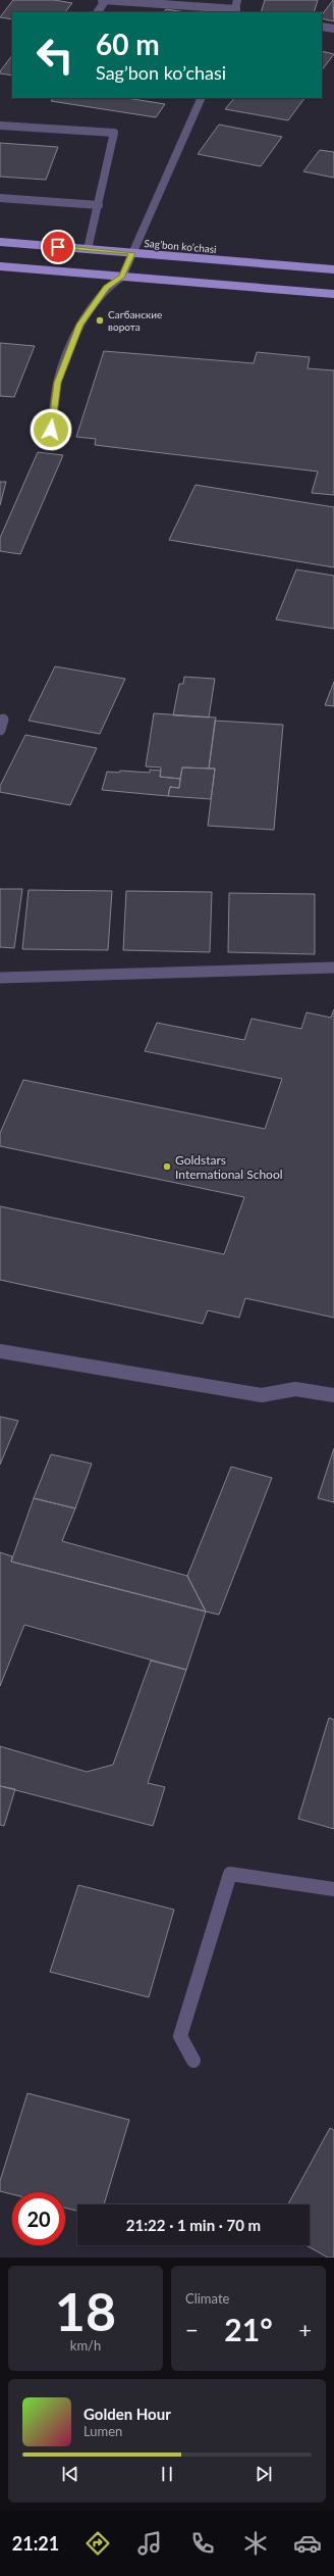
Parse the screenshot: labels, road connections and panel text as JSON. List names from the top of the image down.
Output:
{
  "streets": {
    "main road": ["Sag’bon ko’chasi"]
  },
  "places": ["Сагбанские ворота", "Goldstars International School"],
  "page": {
    "turn": ["60 m", "Sag’bon ko’chasi"],
    "limit": "20",
    "trip": "21:22 · 1 min · 70 m",
    "tile": [
      ["18", "km/h"],
      "Climate"
    ],
    "heat": ["−", "21°", "+"],
    "song": ["Golden Hour", "Lumen"],
    "tabs": "21:21"
  }
}
